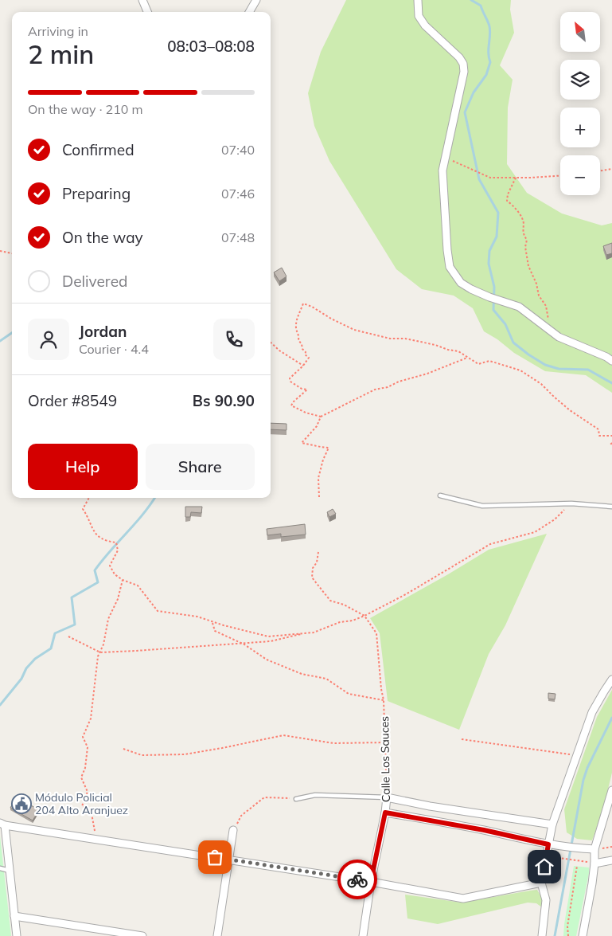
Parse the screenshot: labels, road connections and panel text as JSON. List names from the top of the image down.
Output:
{
  "streets": {
    "street": ["Calle Los Sauces"]
  },
  "places": {
    "public building": ["Módulo Policial 204 Alto Aranjuez"]
  },
  "north": "top left",
  "page": {
    "map_buttons": ["+", "−"],
    "heading": ["2 min", "Arriving in", "08:03–08:08"],
    "panel": [
      "Jordan",
      "Courier · 4.4",
      "Order #8549",
      "Bs 90.90"
    ],
    "bar": "On the way · 210 m",
    "list": [
      ["Confirmed", "07:40"],
      ["Preparing", "07:46"],
      ["On the way", "07:48"],
      "Delivered"
    ],
    "buttons": ["Help", "Share"]
  }
}
